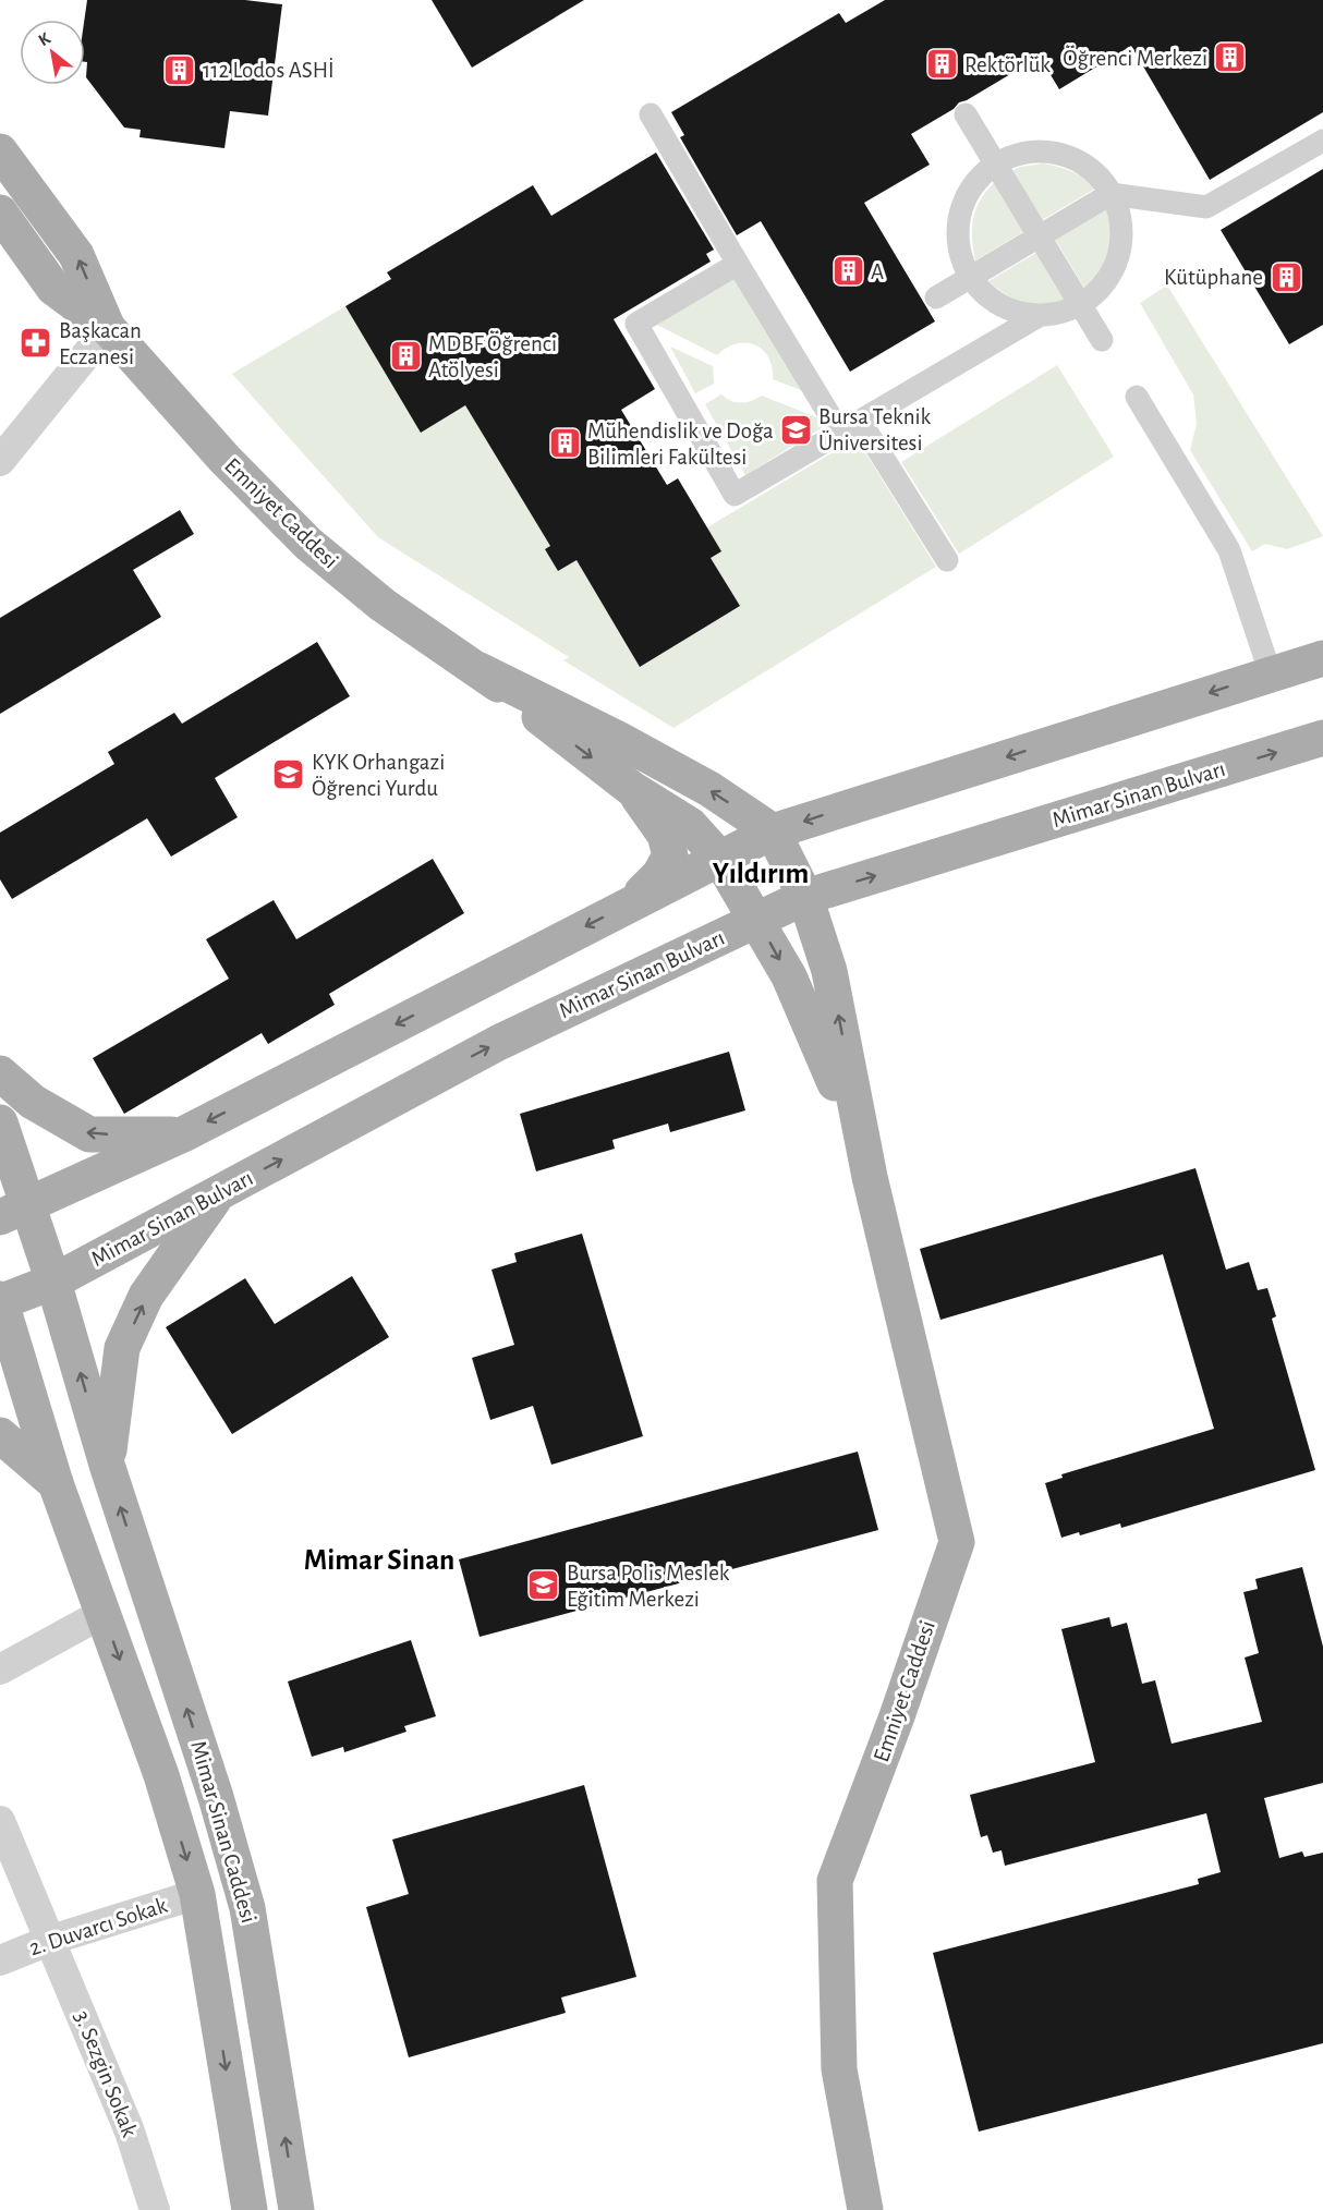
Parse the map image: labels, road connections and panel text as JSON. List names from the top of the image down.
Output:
{
  "streets": {
    "main road": ["Emniyet Caddesi", "Mimar Sinan Bulvarı", "Mimar Sinan Caddesi"],
    "street": ["2. Duvarcı Sokak", "3. Sezgin Sokak"]
  },
  "crossings": [
    ["Mimar Sinan Bulvarı", "Mimar Sinan Caddesi"],
    ["Mimar Sinan Caddesi", "2. Duvarcı Sokak"],
    ["2. Duvarcı Sokak", "3. Sezgin Sokak"]
  ],
  "districts": ["Yıldırım", "Mimar Sinan"],
  "places": {
    "building": [
      "Öğrenci Merkezi",
      "Rektörlük",
      "112 Lodos ASHİ",
      "A",
      "Kütüphane",
      "MDBF Öğrenci Atölyesi",
      "Mühendislik ve Doğa Bilimleri Fakültesi"
    ],
    "pharmacy": ["Başkacan Eczanesi"],
    "school or university": ["Bursa Teknik Üniversitesi", "KYK Orhangazi Öğrenci Yurdu", "Bursa Polis Meslek Eğitim Merkezi"]
  },
  "north": "top left"
}
